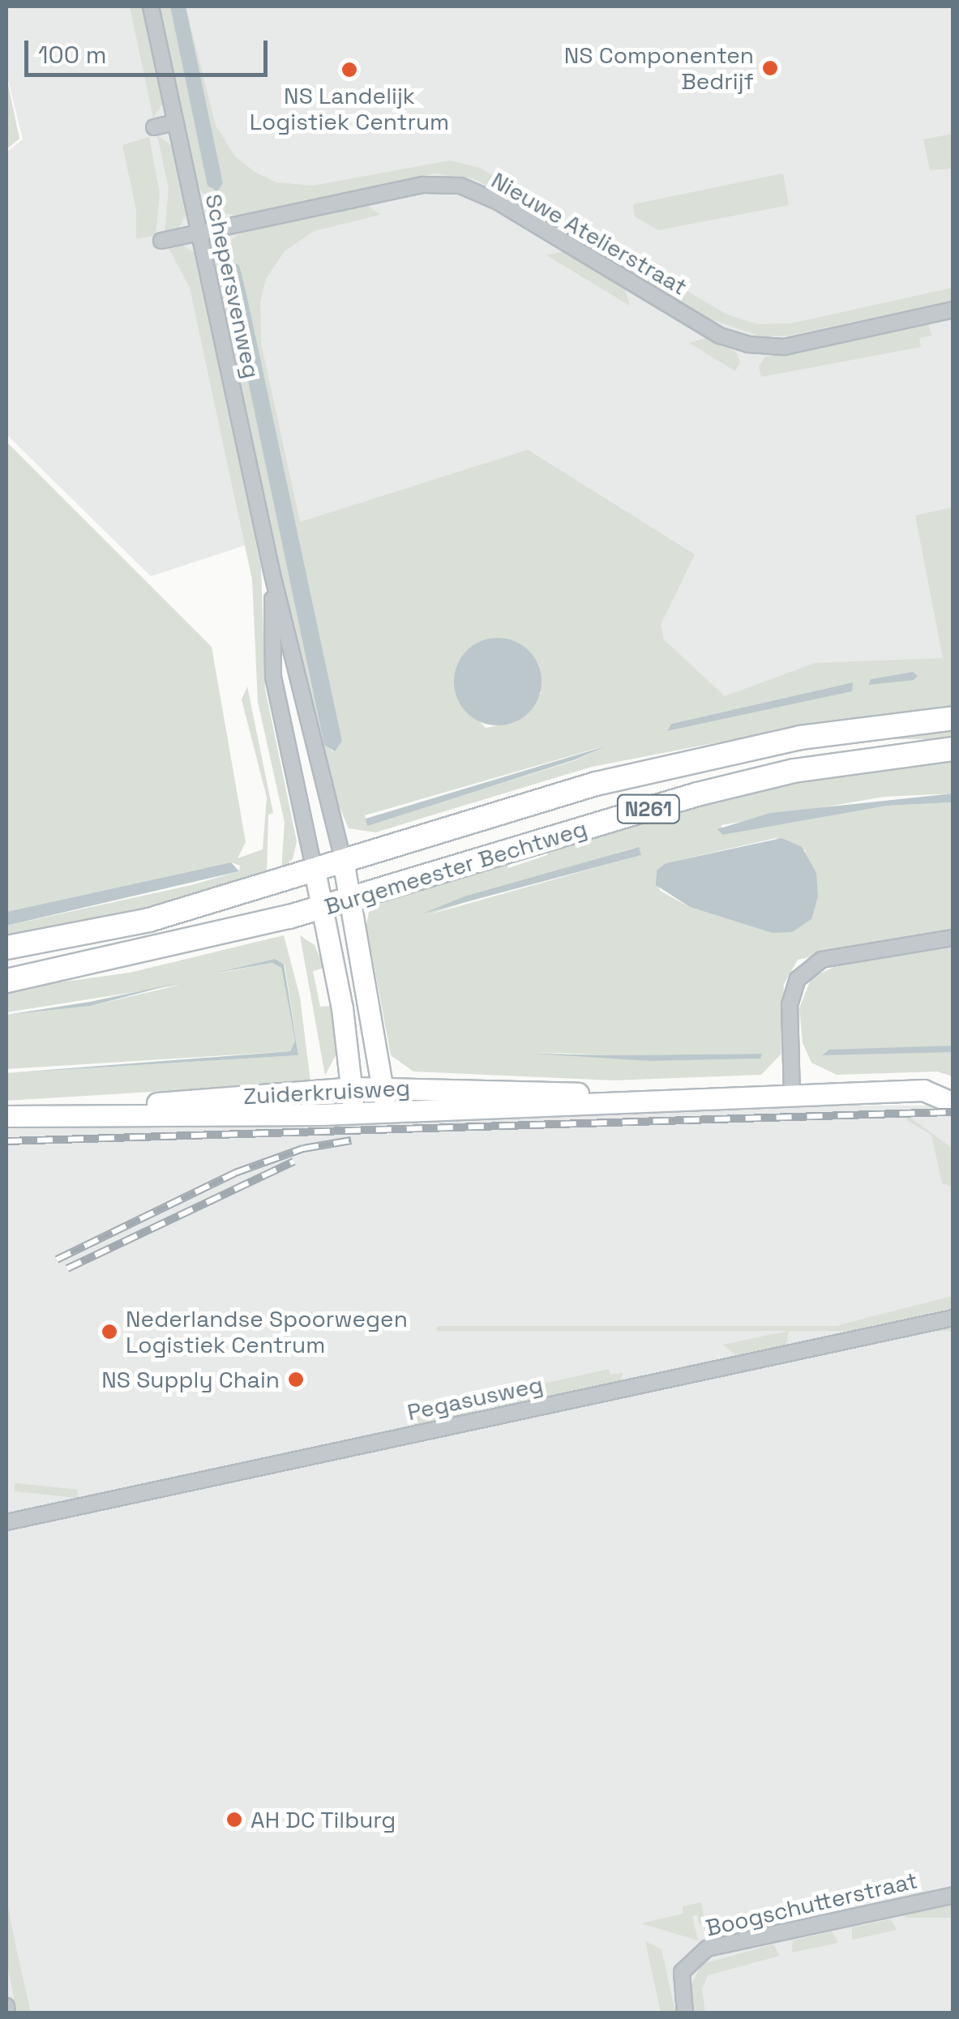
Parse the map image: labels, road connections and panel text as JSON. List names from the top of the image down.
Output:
{
  "streets": {
    "main road": ["N261", "Burgemeester Bechtweg"],
    "street": [
      "Nieuwe Atelierstraat",
      "Schepersvenweg",
      "Zuiderkruisweg",
      "Pegasusweg",
      "Boogschutterstraat"
    ]
  },
  "crossings": [
    ["Nieuwe Atelierstraat", "Schepersvenweg"],
    ["Schepersvenweg", "Burgemeester Bechtweg"]
  ],
  "places": [
    "NS Componenten Bedrijf",
    "NS Landelijk Logistiek Centrum",
    "Nederlandse Spoorwegen Logistiek Centrum",
    "NS Supply Chain",
    "AH DC Tilburg"
  ],
  "scale_bar": "100 m"
}
